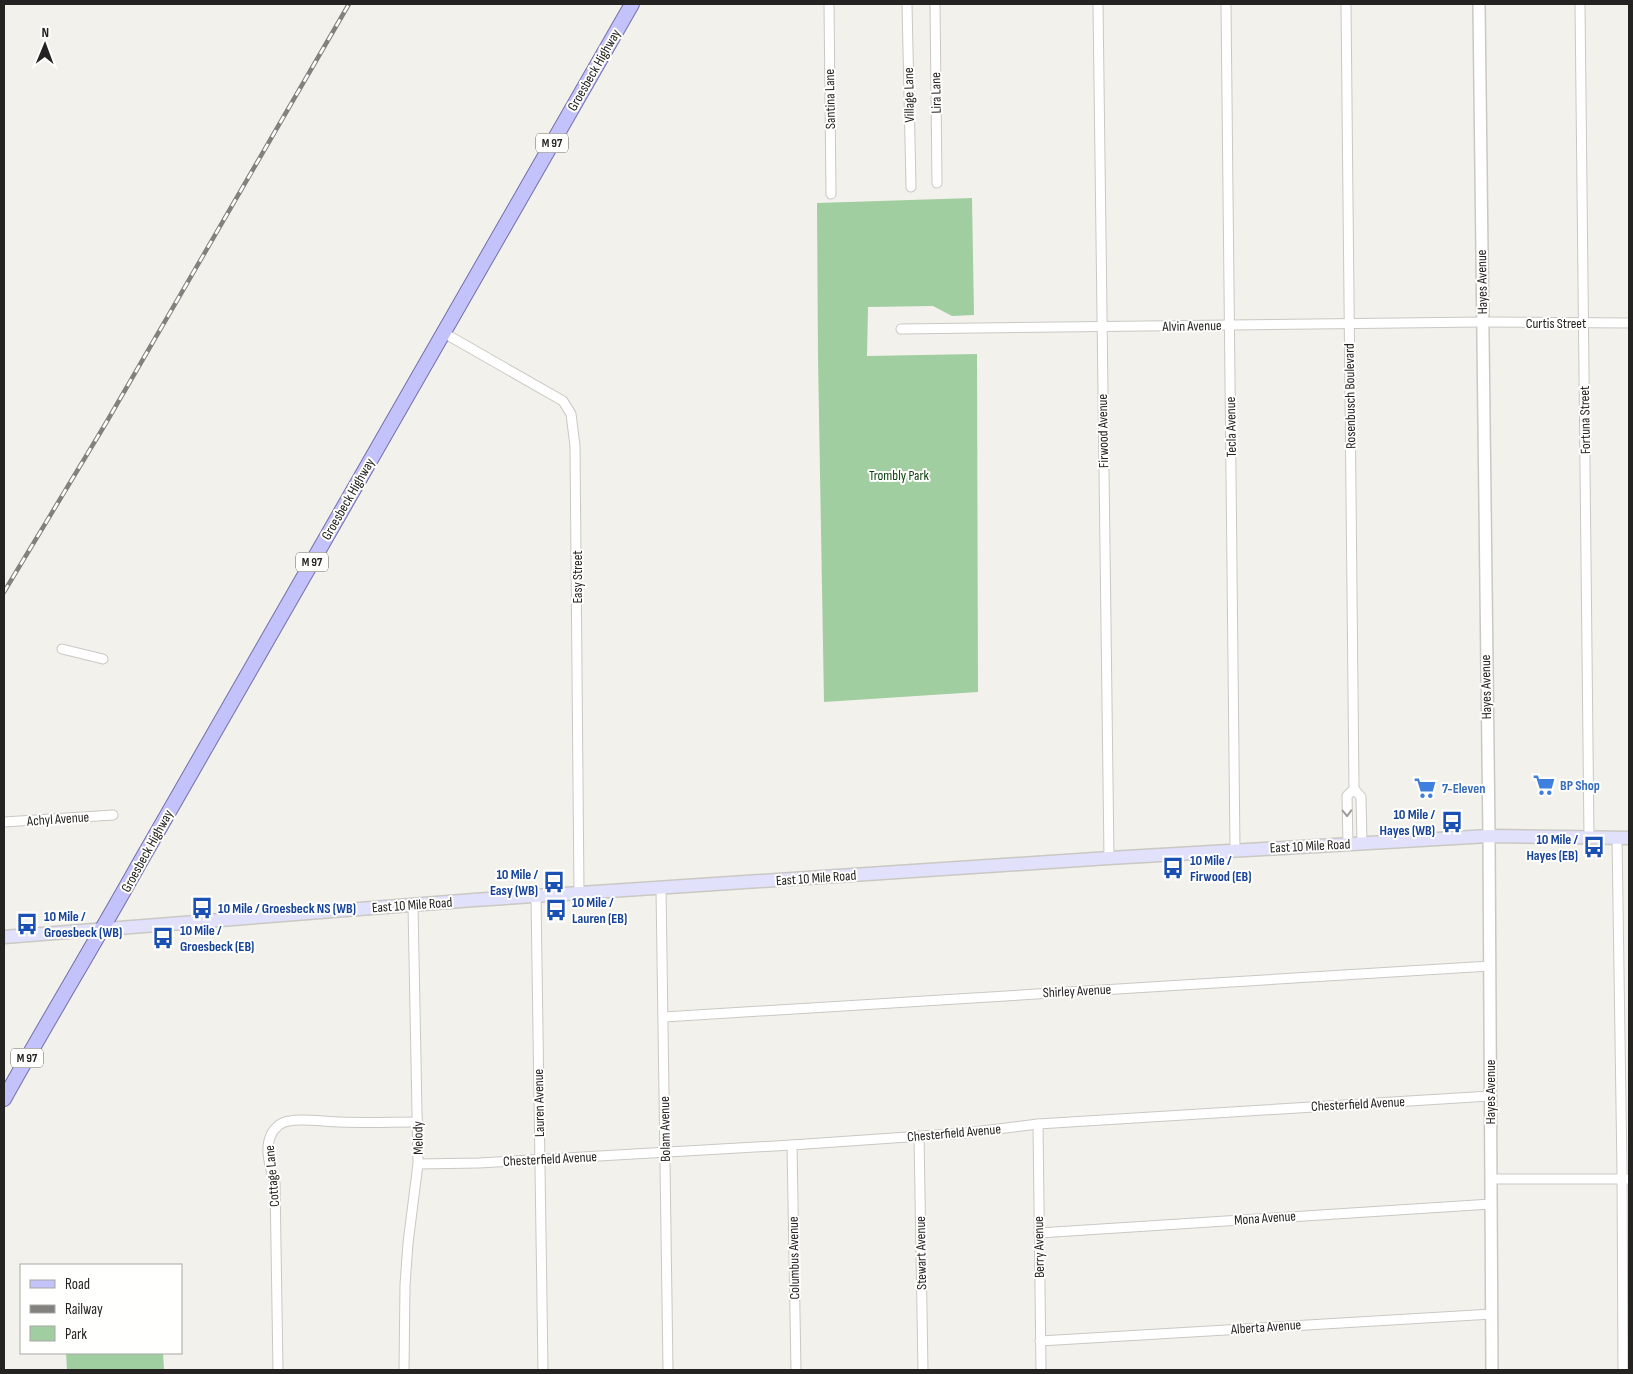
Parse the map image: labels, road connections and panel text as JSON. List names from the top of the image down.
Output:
{
  "streets": {
    "main road": ["Groesbeck Highway", "M 97", "East 10 Mile Road"],
    "street": [
      "Lira Lane",
      "Village Lane",
      "Santina Lane",
      "Hayes Avenue",
      "Curtis Street",
      "Alvin Avenue",
      "Rosenbusch Boulevard",
      "Fortuna Street",
      "Tecla Avenue",
      "Firwood Avenue",
      "Easy Street",
      "Achyl Avenue",
      "Shirley Avenue",
      "Lauren Avenue",
      "Chesterfield Avenue",
      "Bolam Avenue",
      "Melody",
      "Cottage Lane",
      "Mona Avenue",
      "Berry Avenue",
      "Stewart Avenue",
      "Columbus Avenue",
      "Alberta Avenue"
    ]
  },
  "crossings": [
    ["Groesbeck Highway", "Easy Street"],
    ["Groesbeck Highway", "East 10 Mile Road"],
    ["Hayes Avenue", "Curtis Street"],
    ["Hayes Avenue", "Alvin Avenue"],
    ["Hayes Avenue", "East 10 Mile Road"],
    ["Hayes Avenue", "Shirley Avenue"],
    ["Hayes Avenue", "Chesterfield Avenue"],
    ["Hayes Avenue", "Mona Avenue"],
    ["Hayes Avenue", "Alberta Avenue"],
    ["Curtis Street", "Alvin Avenue"],
    ["Curtis Street", "Fortuna Street"],
    ["Alvin Avenue", "Rosenbusch Boulevard"],
    ["Alvin Avenue", "Tecla Avenue"],
    ["Alvin Avenue", "Firwood Avenue"],
    ["Rosenbusch Boulevard", "East 10 Mile Road"],
    ["Fortuna Street", "East 10 Mile Road"],
    ["Tecla Avenue", "East 10 Mile Road"],
    ["Firwood Avenue", "East 10 Mile Road"],
    ["Easy Street", "East 10 Mile Road"],
    ["East 10 Mile Road", "Lauren Avenue"],
    ["East 10 Mile Road", "Bolam Avenue"],
    ["East 10 Mile Road", "Melody"],
    ["Shirley Avenue", "Bolam Avenue"],
    ["Lauren Avenue", "Chesterfield Avenue"],
    ["Chesterfield Avenue", "Bolam Avenue"],
    ["Chesterfield Avenue", "Melody"],
    ["Chesterfield Avenue", "Berry Avenue"],
    ["Chesterfield Avenue", "Stewart Avenue"],
    ["Chesterfield Avenue", "Columbus Avenue"],
    ["Melody", "Cottage Lane"],
    ["Mona Avenue", "Berry Avenue"],
    ["Berry Avenue", "Alberta Avenue"]
  ],
  "parks": ["Trombly Park"],
  "places": {
    "supermarket": ["BP Shop", "7-Eleven"],
    "bus stop": [
      "10 Mile / Hayes (WB)",
      "10 Mile / Hayes (EB)",
      "10 Mile / Firwood (EB)",
      "10 Mile / Easy (WB)",
      "10 Mile / Groesbeck NS (WB)",
      "10 Mile / Lauren (EB)",
      "10 Mile / Groesbeck (WB)",
      "10 Mile / Groesbeck (EB)"
    ]
  },
  "legend": ["Road", "Railway", "Park"],
  "north": "top"
}
